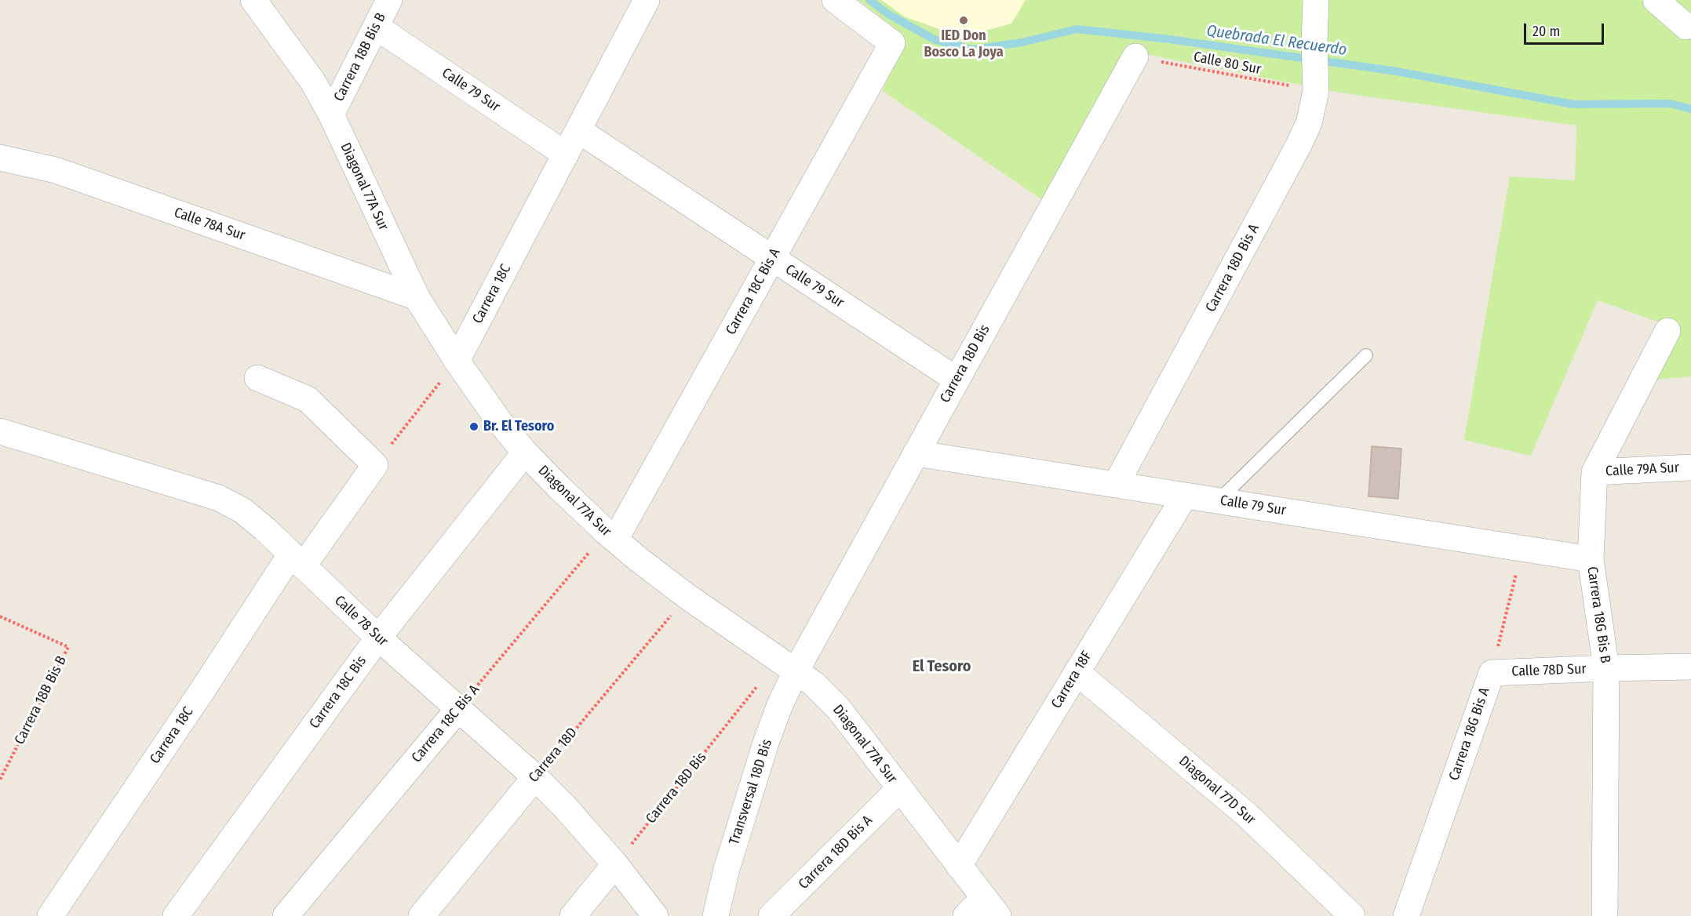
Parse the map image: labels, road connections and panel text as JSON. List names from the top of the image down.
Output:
{
  "streets": {
    "street": [
      "Carrera 18B Bis B",
      "Calle 79 Sur",
      "Diagonal 77A Sur",
      "Calle 78A Sur",
      "Carrera 18D Bis A",
      "Carrera 18C Bis A",
      "Carrera 18C",
      "Carrera 18D Bis",
      "Calle 79A Sur",
      "Carrera 18G Bis B",
      "Calle 78 Sur",
      "Calle 78D Sur",
      "Carrera 18F",
      "Carrera 18C Bis",
      "Carrera 18G Bis A",
      "Carrera 18D",
      "Diagonal 77D Sur",
      "Transversal 18D Bis"
    ],
    "path": ["Calle 80 Sur"]
  },
  "crossings": [
    ["Carrera 18B Bis B", "Calle 79 Sur"],
    ["Carrera 18B Bis B", "Diagonal 77A Sur"],
    ["Calle 80 Sur", "Carrera 18D Bis A"],
    ["Calle 80 Sur", "Carrera 18D Bis"],
    ["Calle 79 Sur", "Carrera 18D Bis A"],
    ["Calle 79 Sur", "Carrera 18C Bis A"],
    ["Calle 79 Sur", "Carrera 18C"],
    ["Calle 79 Sur", "Carrera 18D Bis"],
    ["Calle 79 Sur", "Carrera 18G Bis B"],
    ["Calle 79 Sur", "Carrera 18F"],
    ["Calle 79 Sur", "Carrera 18G Bis A"],
    ["Diagonal 77A Sur", "Calle 78A Sur"],
    ["Diagonal 77A Sur", "Carrera 18D Bis A"],
    ["Diagonal 77A Sur", "Carrera 18C Bis A"],
    ["Diagonal 77A Sur", "Carrera 18C"],
    ["Diagonal 77A Sur", "Carrera 18D Bis"],
    ["Diagonal 77A Sur", "Carrera 18F"],
    ["Diagonal 77A Sur", "Carrera 18C Bis"],
    ["Diagonal 77A Sur", "Carrera 18D"],
    ["Diagonal 77A Sur", "Transversal 18D Bis"],
    ["Carrera 18C Bis A", "Calle 78 Sur"],
    ["Carrera 18C", "Calle 78 Sur"],
    ["Carrera 18D Bis", "Calle 78 Sur"],
    ["Carrera 18D Bis", "Transversal 18D Bis"],
    ["Calle 79A Sur", "Carrera 18G Bis B"],
    ["Carrera 18G Bis B", "Calle 78D Sur"],
    ["Calle 78 Sur", "Carrera 18C Bis"],
    ["Calle 78 Sur", "Carrera 18D"],
    ["Calle 78D Sur", "Carrera 18G Bis A"],
    ["Carrera 18F", "Diagonal 77D Sur"]
  ],
  "districts": ["El Tesoro"],
  "water": ["Quebrada El Recuerdo"],
  "places": ["IED Don Bosco La Joya", "Br. El Tesoro"],
  "scale_bar": "20 m"
}
